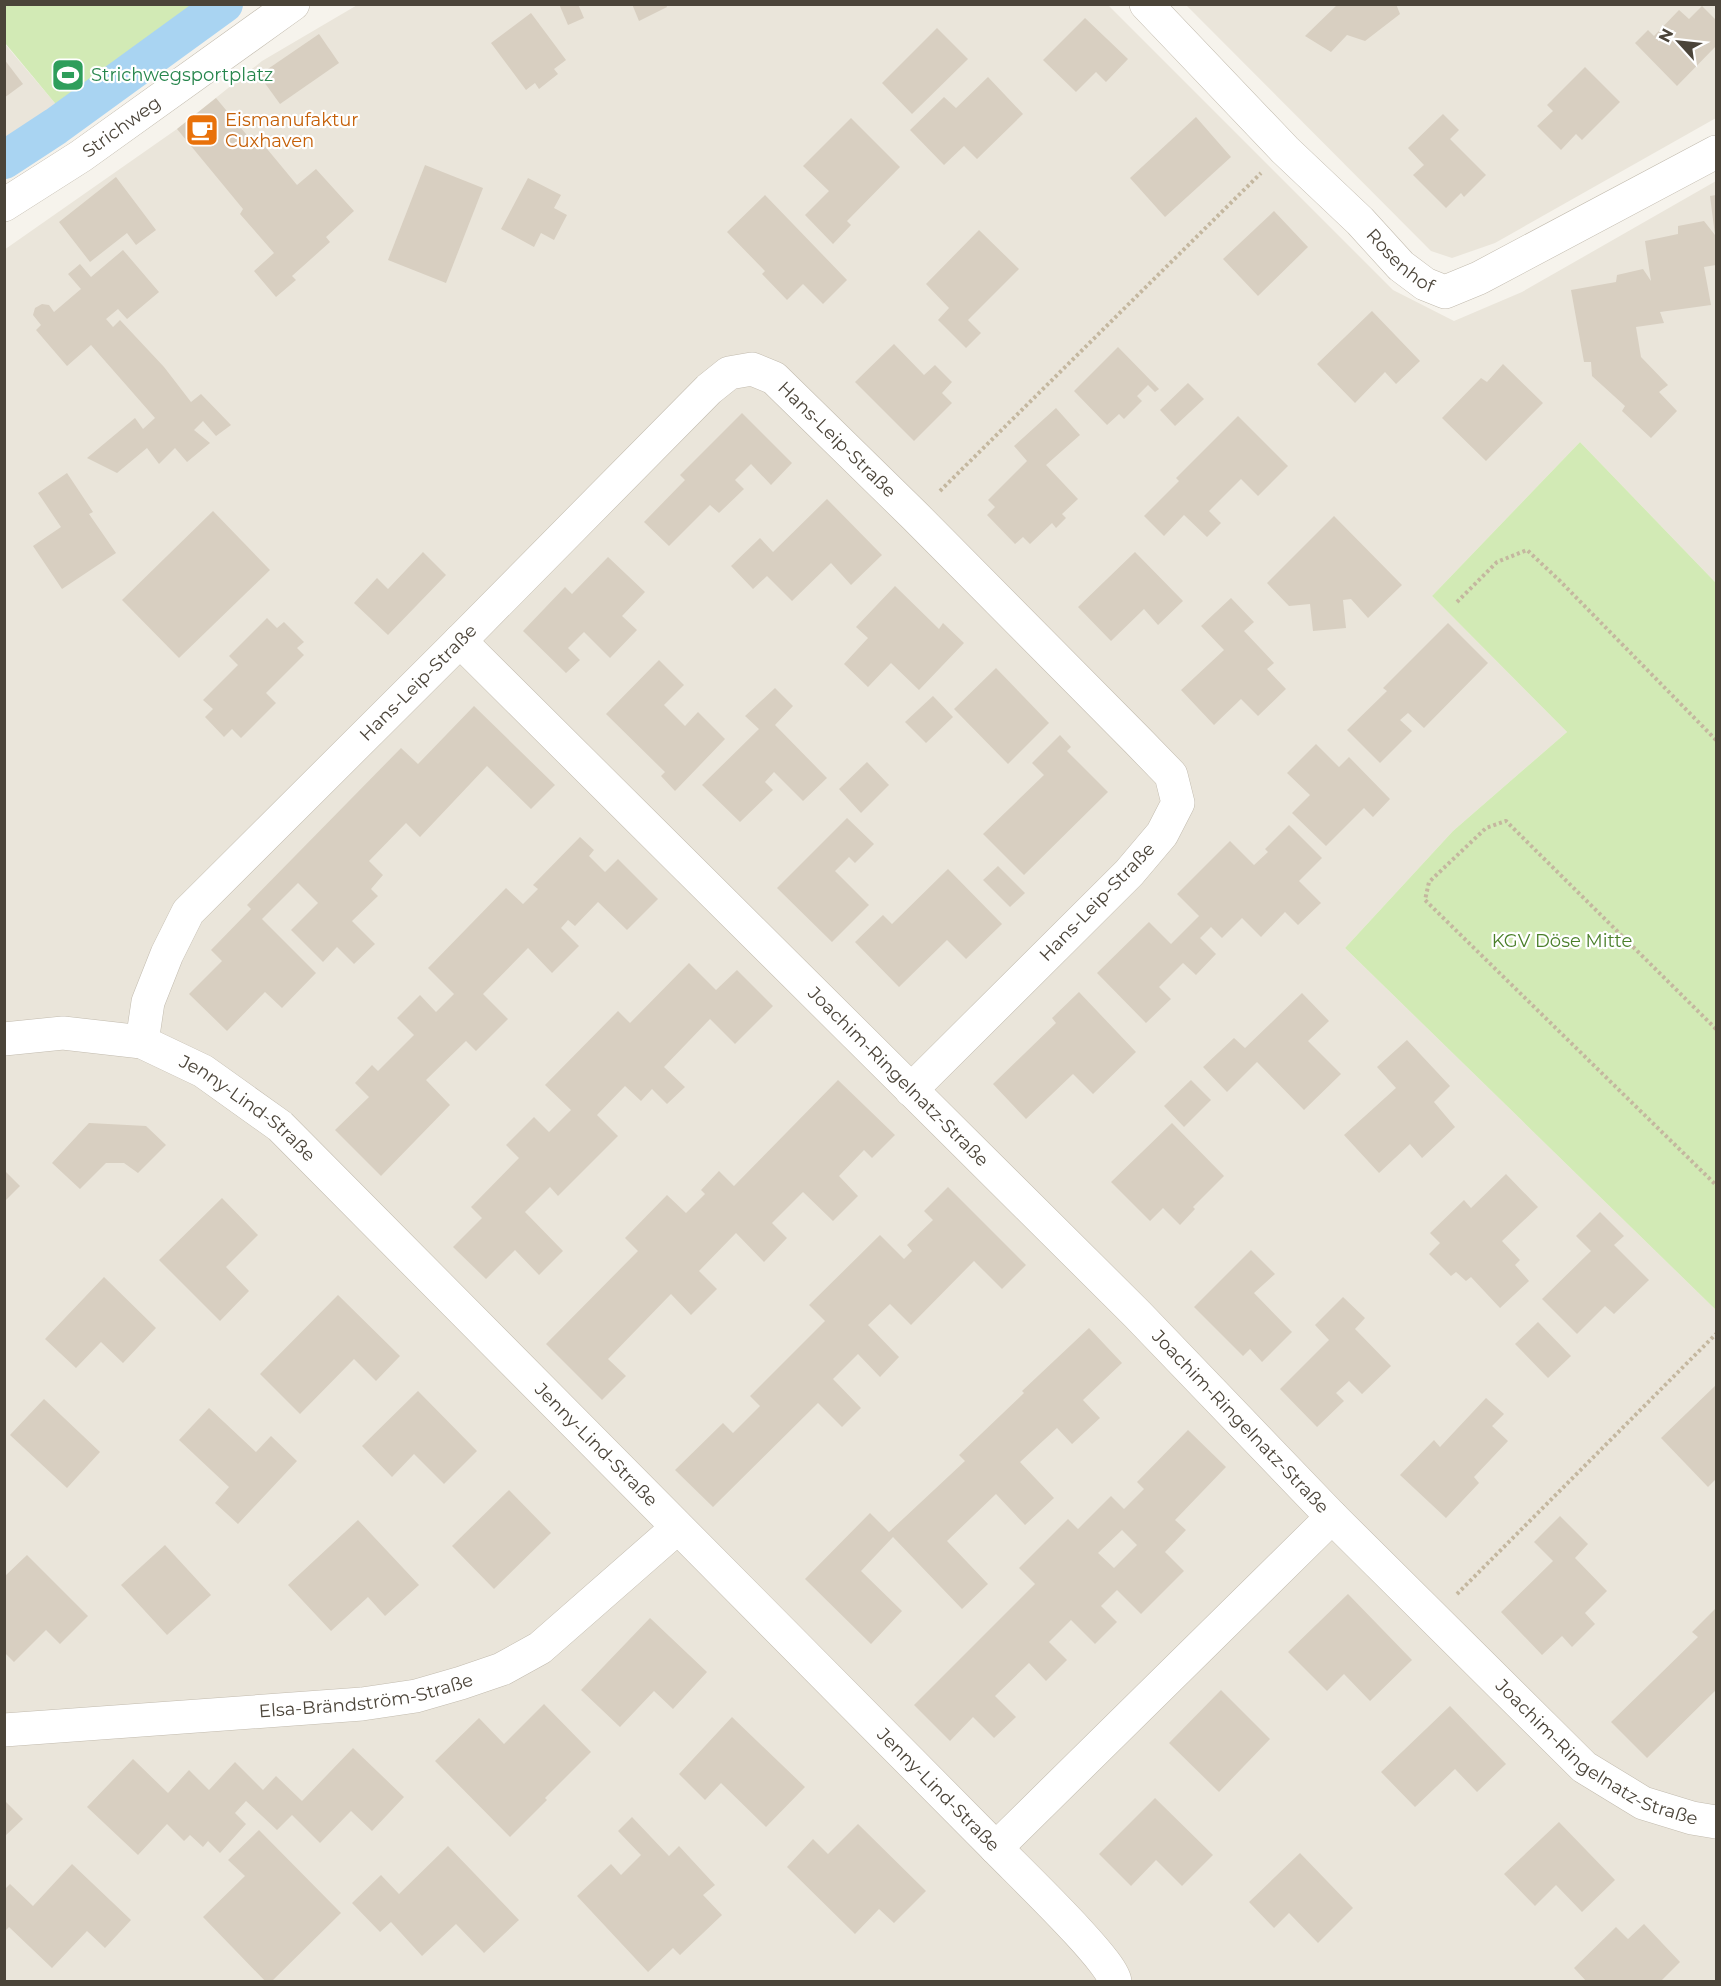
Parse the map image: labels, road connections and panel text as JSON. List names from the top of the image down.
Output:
{
  "streets": {
    "street": [
      "Strichweg",
      "Rosenhof",
      "Hans-Leip-Straße",
      "Joachim-Ringelnatz-Straße",
      "Jenny-Lind-Straße",
      "Elsa-Brändström-Straße"
    ]
  },
  "crossings": [
    ["Hans-Leip-Straße", "Joachim-Ringelnatz-Straße"],
    ["Hans-Leip-Straße", "Jenny-Lind-Straße"],
    ["Joachim-Ringelnatz-Straße", "Jenny-Lind-Straße"],
    ["Jenny-Lind-Straße", "Elsa-Brändström-Straße"]
  ],
  "parks": ["KGV Döse Mitte"],
  "places": {
    "sports": ["Strichwegsportplatz"],
    "cafe": ["Eismanufaktur Cuxhaven"]
  },
  "north": "top left"
}
